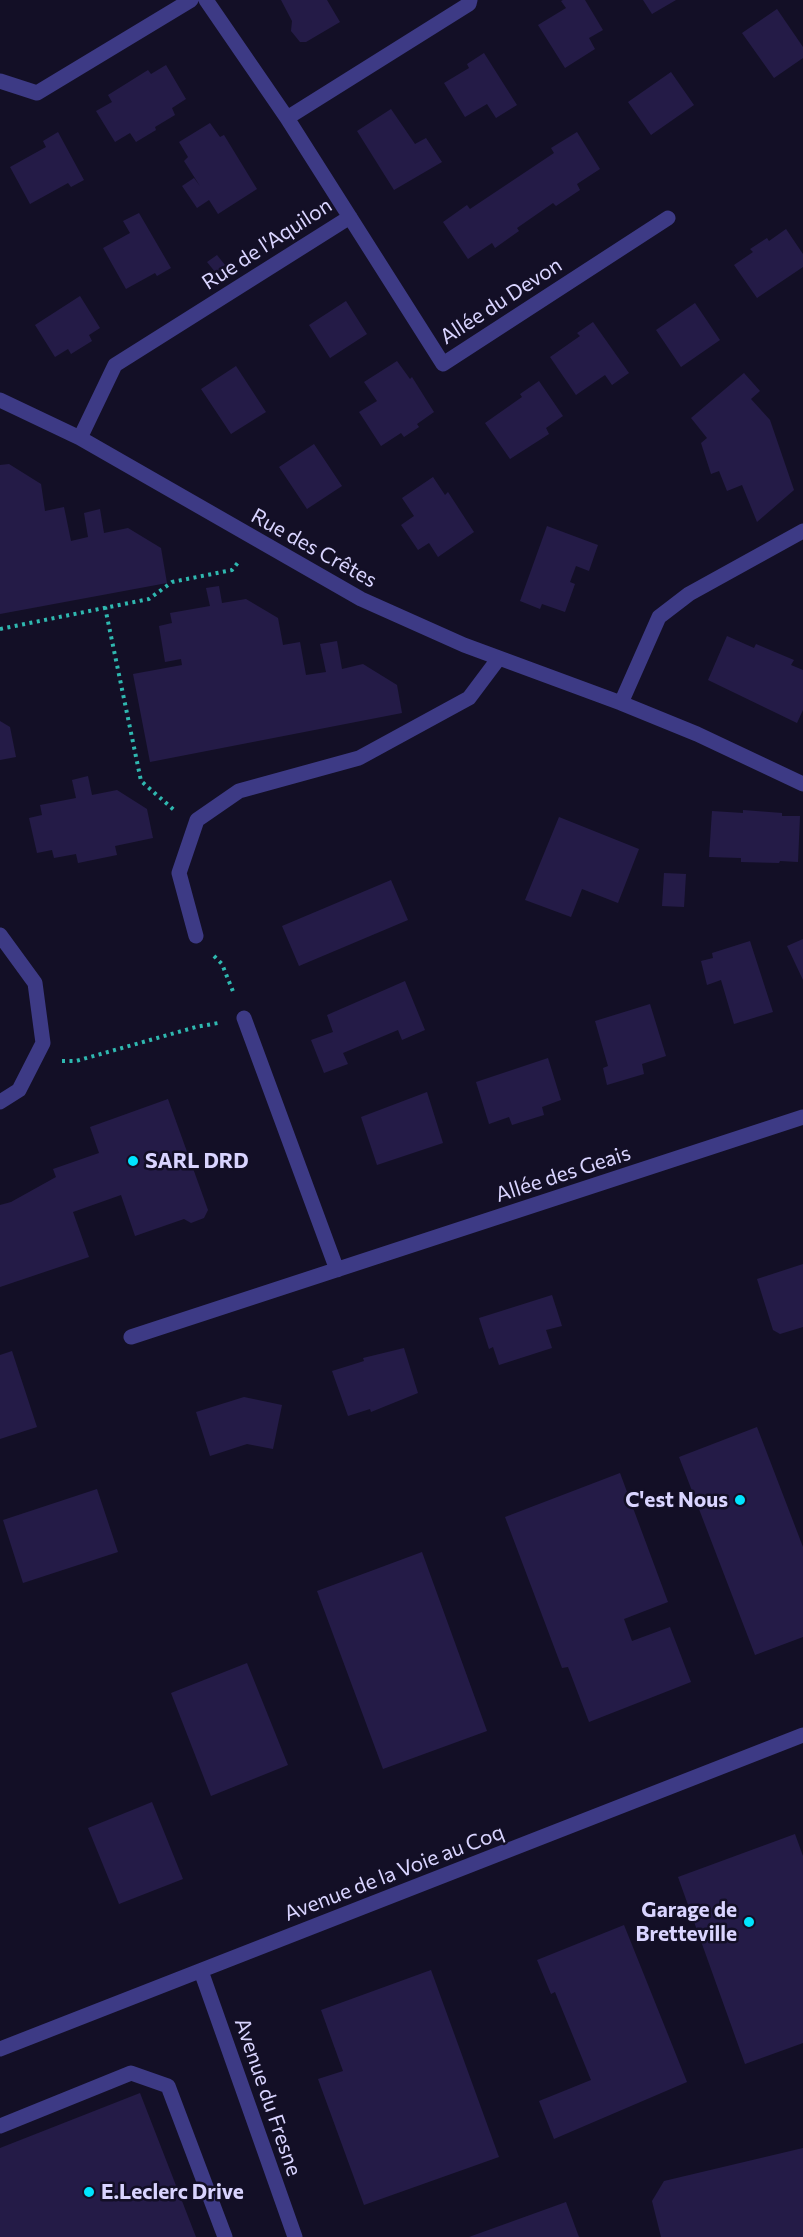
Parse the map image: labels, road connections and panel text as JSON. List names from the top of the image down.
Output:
{
  "streets": {
    "street": [
      "Rue de l'Aquilon",
      "Allée du Devon",
      "Rue des Crêtes",
      "Allée des Geais",
      "Avenue de la Voie au Coq",
      "Avenue du Fresne"
    ]
  },
  "crossings": [
    ["Rue de l'Aquilon", "Allée du Devon"],
    ["Rue de l'Aquilon", "Rue des Crêtes"],
    ["Avenue de la Voie au Coq", "Avenue du Fresne"]
  ],
  "places": [
    "SARL DRD",
    "C'est Nous",
    "Garage de Bretteville",
    "E.Leclerc Drive"
  ]
}
